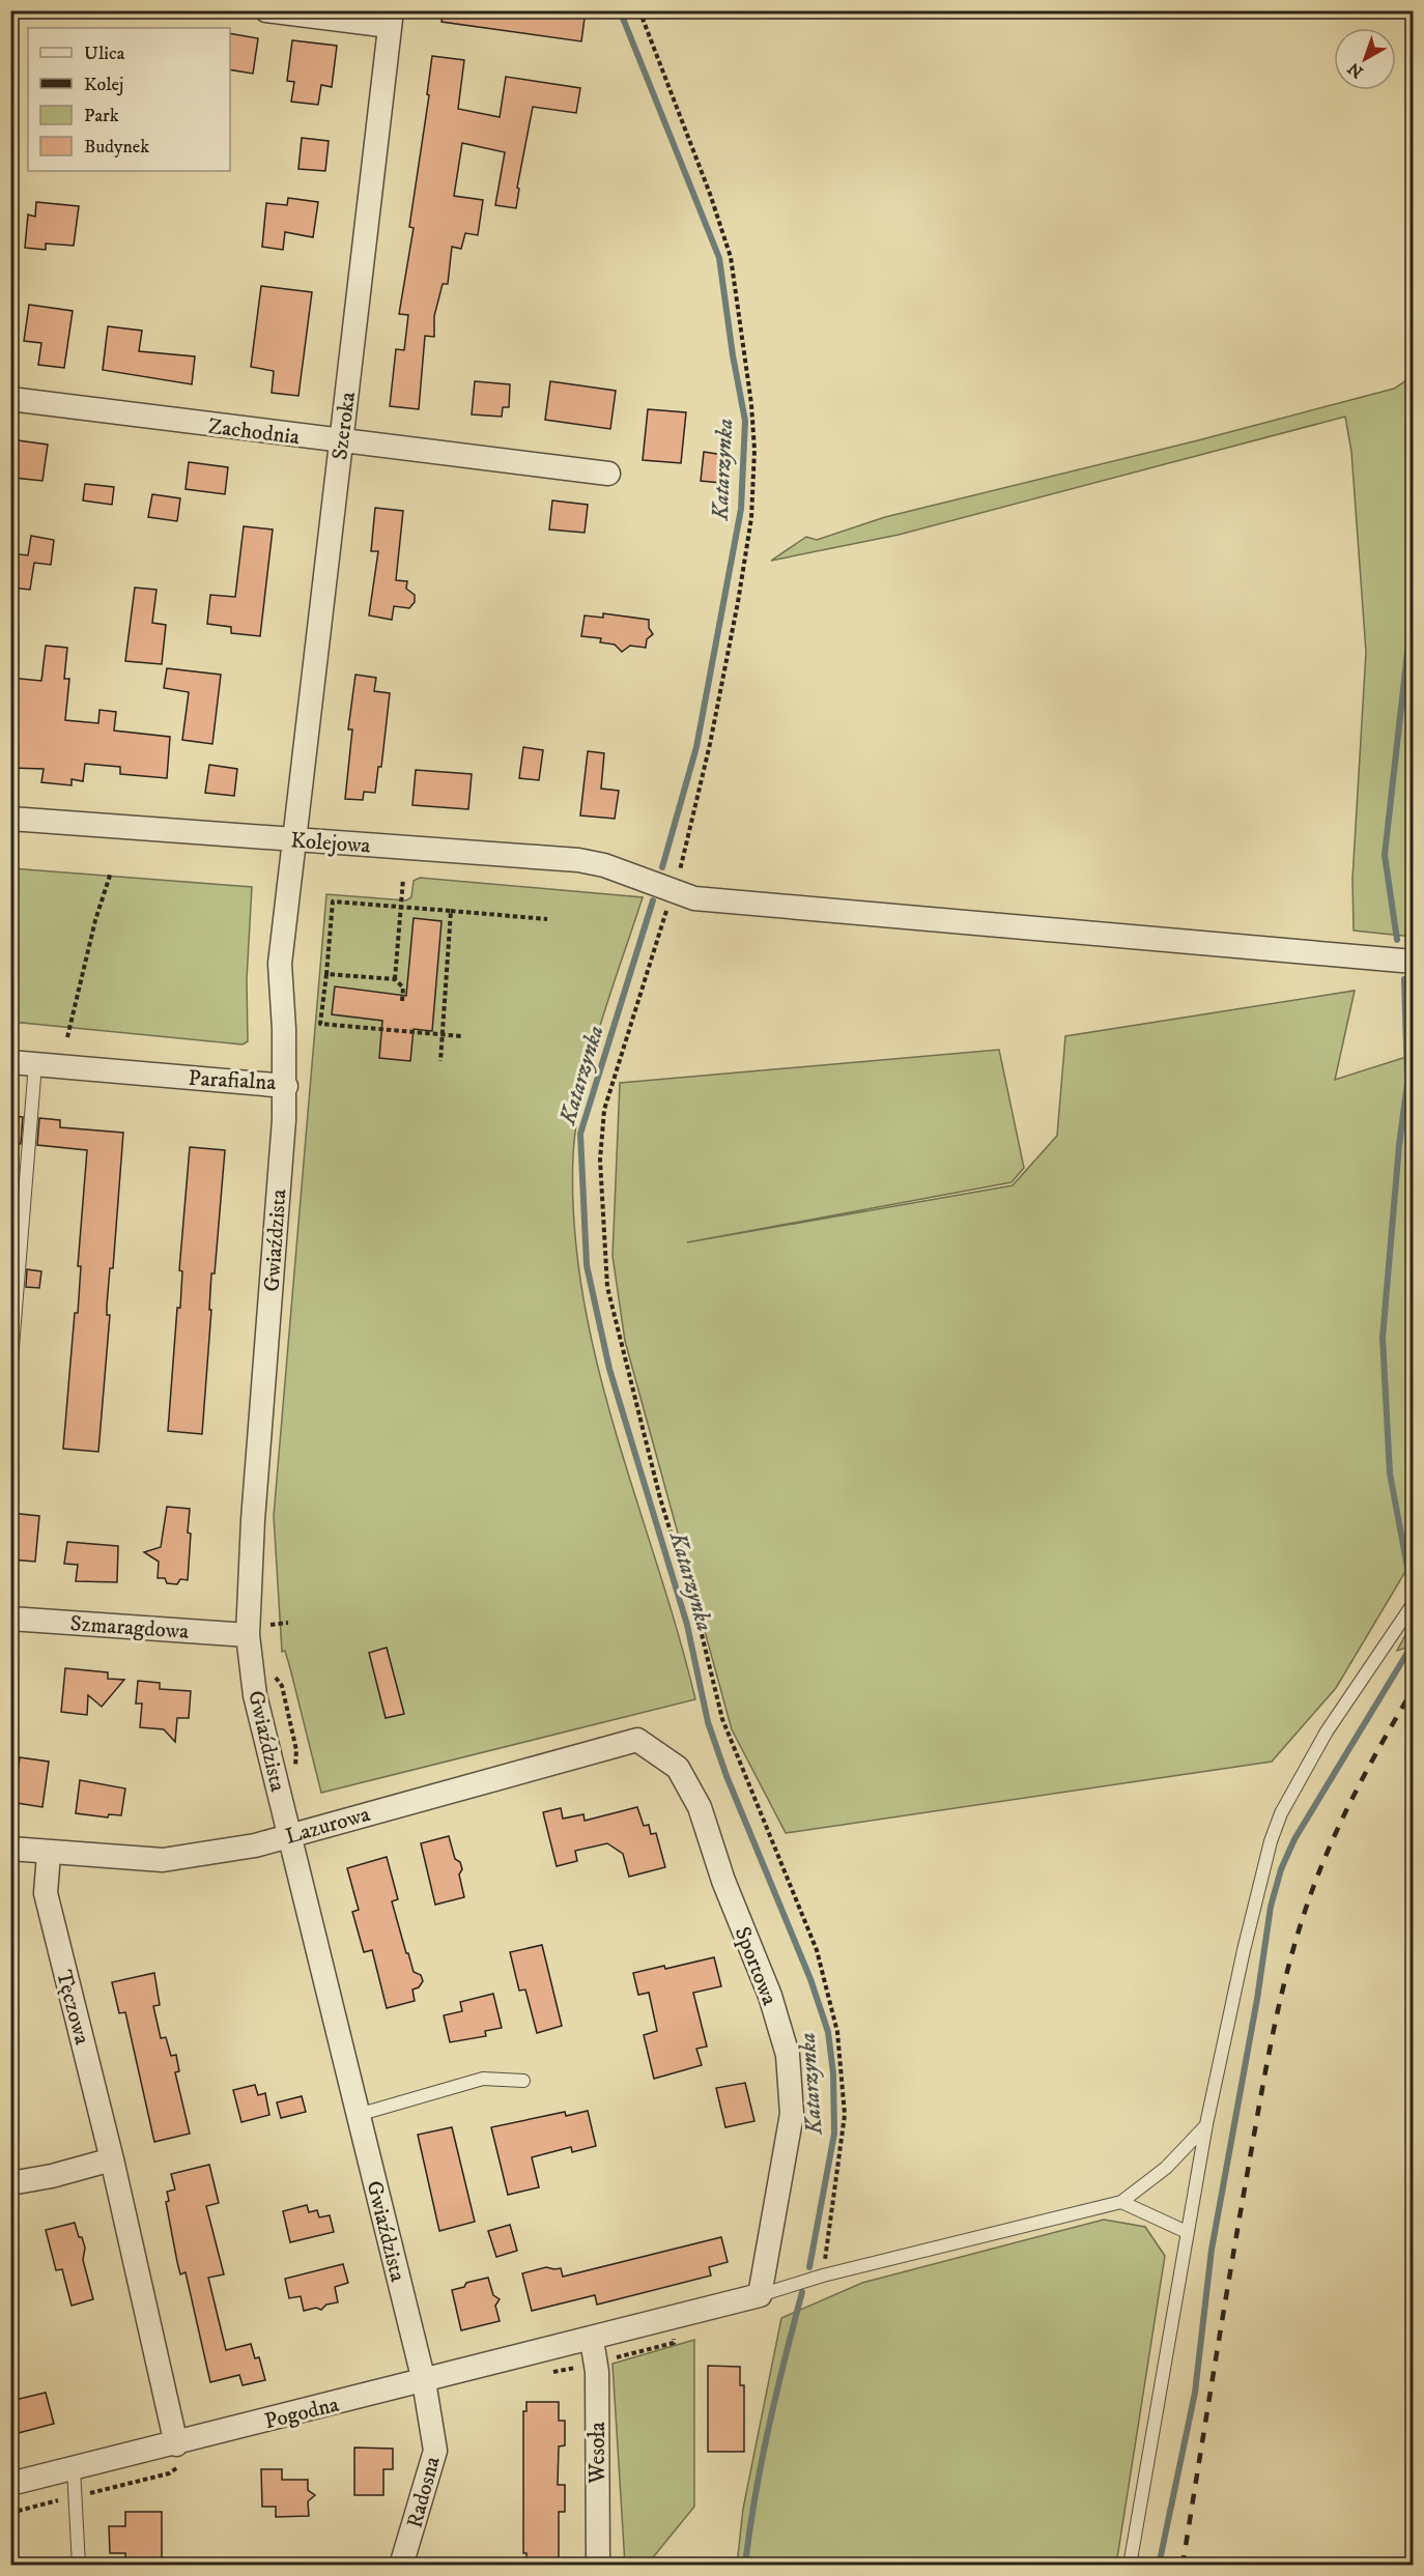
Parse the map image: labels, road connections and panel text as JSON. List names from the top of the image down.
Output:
{
  "streets": {
    "street": [
      "Szeroka",
      "Zachodnia",
      "Kolejowa",
      "Parafialna",
      "Gwiaździsta",
      "Szmaragdowa",
      "Lazurowa",
      "Sportowa",
      "Tęczowa",
      "Pogodna",
      "Wesoła",
      "Radosna"
    ]
  },
  "crossings": [
    ["Szeroka", "Zachodnia"],
    ["Szeroka", "Kolejowa"],
    ["Szeroka", "Parafialna"],
    ["Kolejowa", "Parafialna"],
    ["Parafialna", "Gwiaździsta"],
    ["Gwiaździsta", "Szmaragdowa"],
    ["Gwiaździsta", "Lazurowa"],
    ["Gwiaździsta", "Pogodna"],
    ["Gwiaździsta", "Radosna"],
    ["Lazurowa", "Sportowa"],
    ["Lazurowa", "Tęczowa"],
    ["Sportowa", "Pogodna"],
    ["Tęczowa", "Pogodna"],
    ["Pogodna", "Wesoła"],
    ["Pogodna", "Radosna"]
  ],
  "water": ["Katarzynka"],
  "legend": [
    "Ulica",
    "Kolej",
    "Park",
    "Budynek"
  ],
  "north": "bottom left"
}
